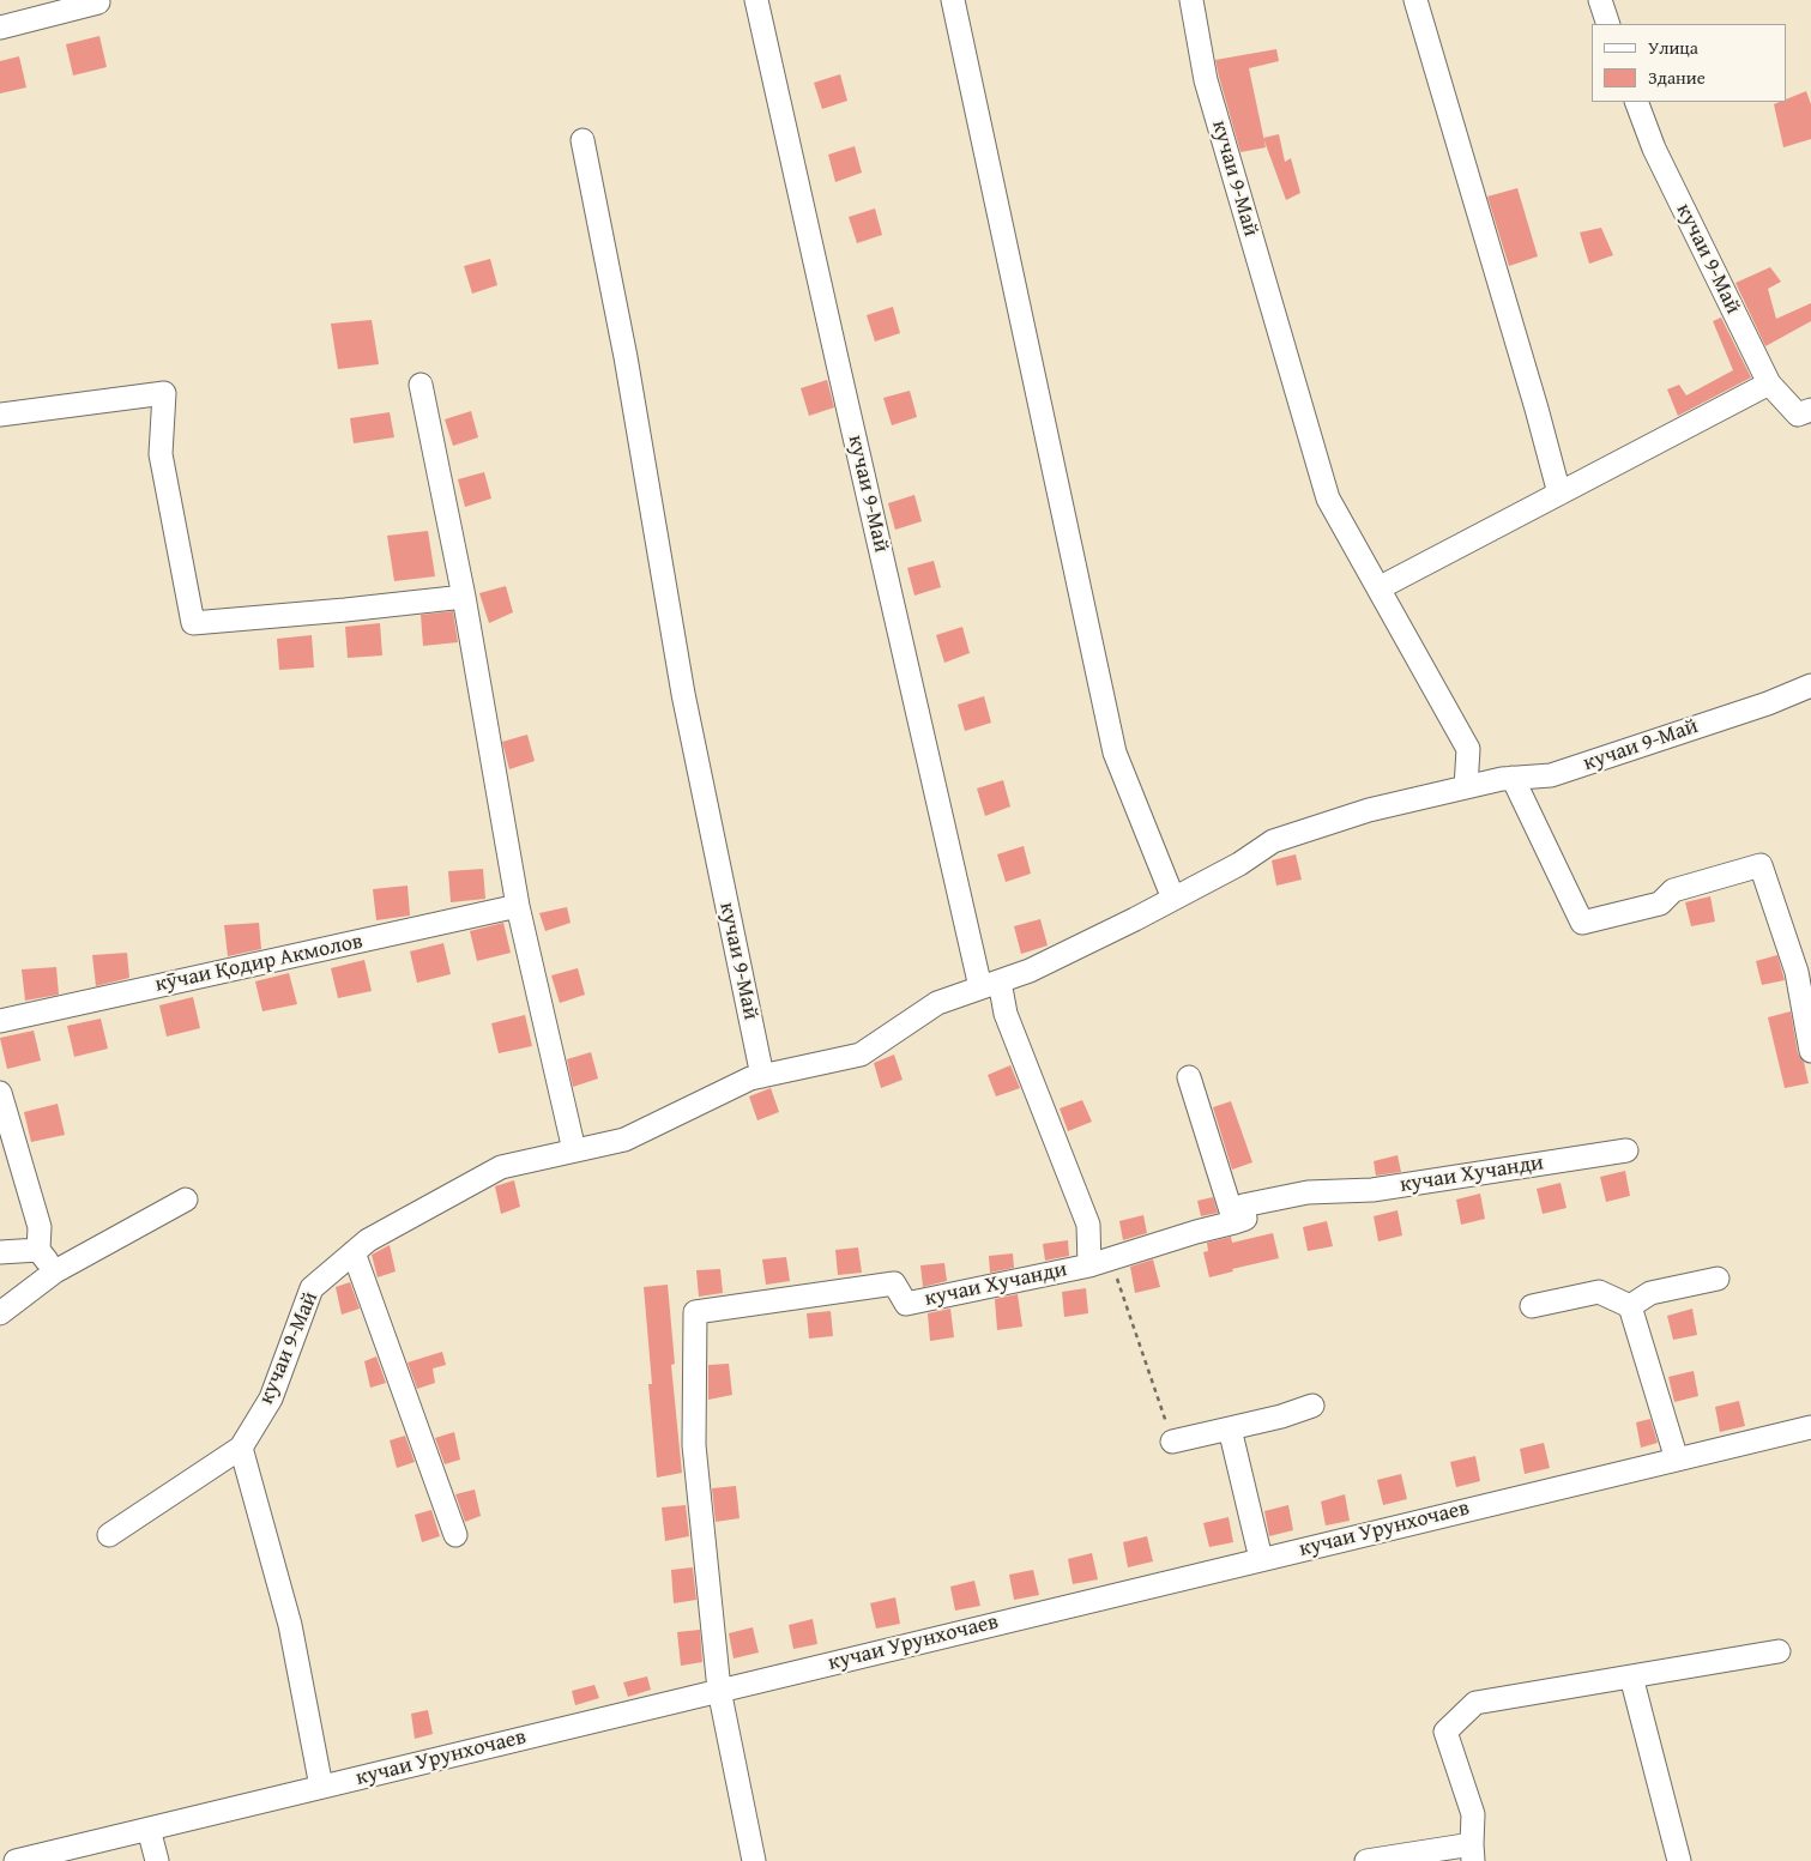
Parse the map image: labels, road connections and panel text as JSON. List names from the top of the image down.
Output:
{
  "streets": {
    "street": [
      "кучаи 9-Май",
      "кӯчаи Қодир Акмолов",
      "кучаи Хучанди",
      "кучаи Урунхочаев"
    ]
  },
  "crossings": [
    ["кучаи Хучанди", "кучаи Урунхочаев"]
  ],
  "legend": ["Улица", "Здание"]
}
